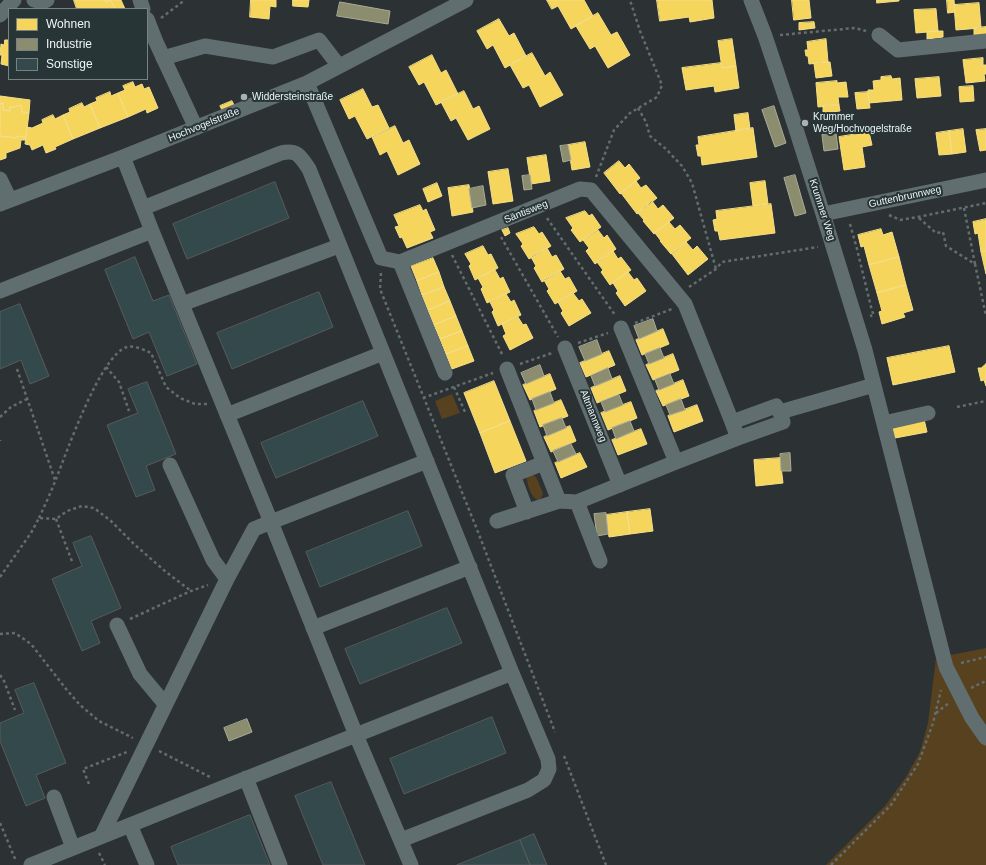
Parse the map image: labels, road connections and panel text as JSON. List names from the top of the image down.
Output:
{
  "streets": {
    "street": [
      "Hochvogelstraße",
      "Guttenbrunnweg",
      "Krummer Weg",
      "Säntisweg",
      "Altmannweg"
    ]
  },
  "crossings": [
    ["Guttenbrunnweg", "Krummer Weg"]
  ],
  "places": ["Widdersteinstraße", "Krummer Weg/Hochvogelstraße"],
  "legend": ["Wohnen", "Industrie", "Sonstige"]
}
